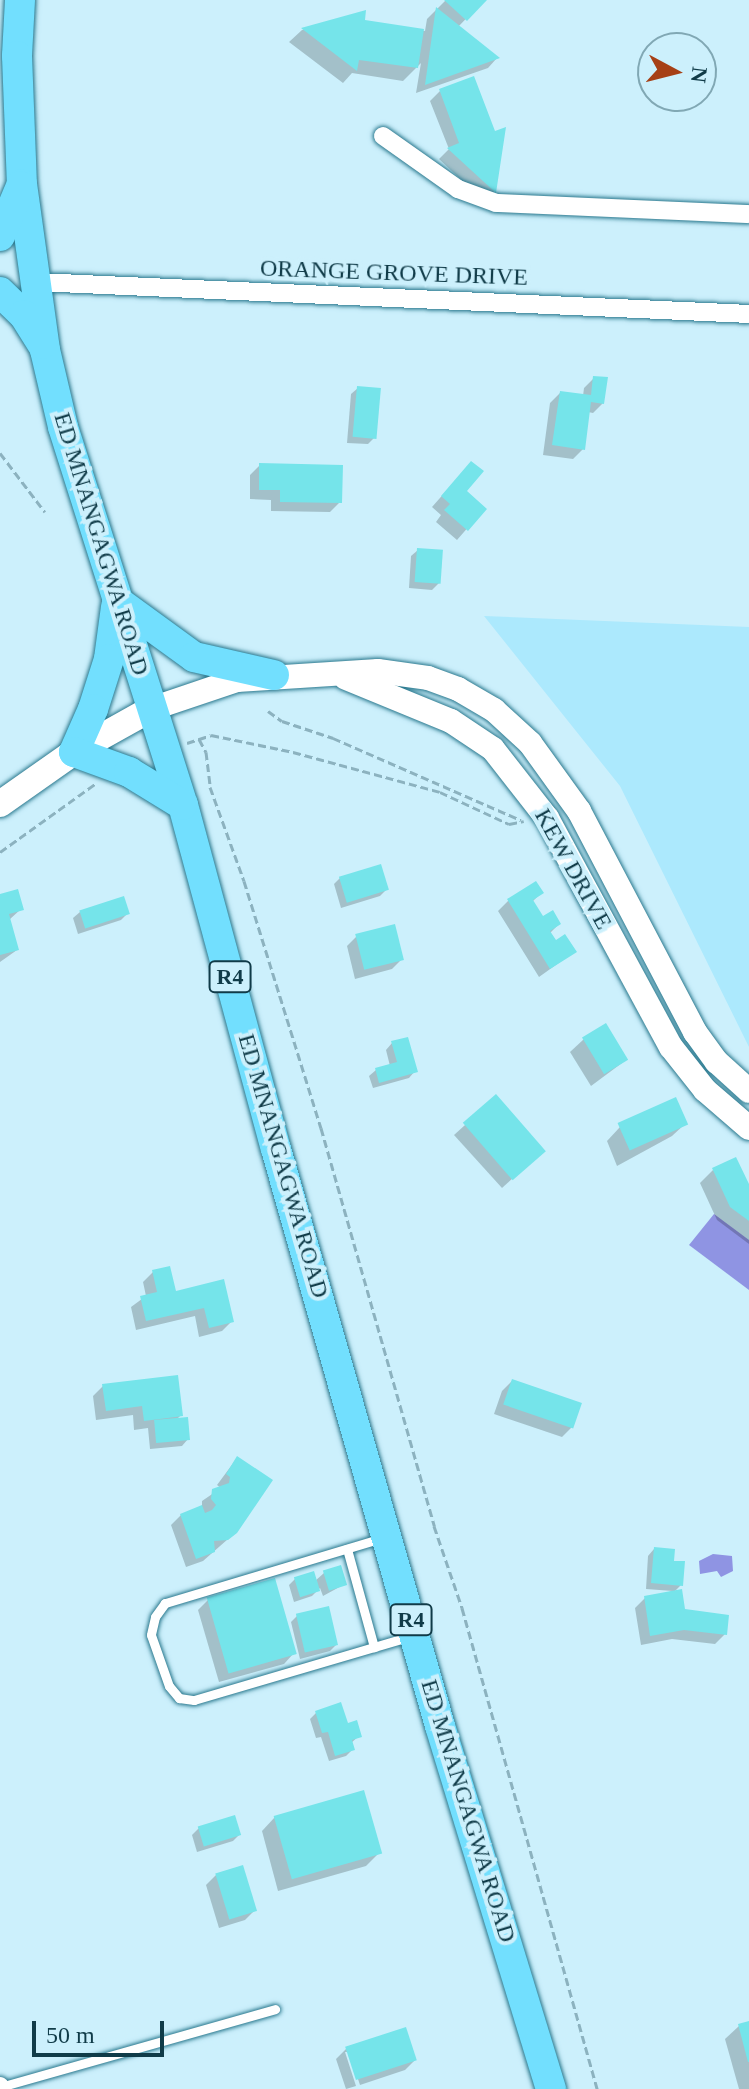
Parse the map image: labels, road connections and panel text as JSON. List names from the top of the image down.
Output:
{
  "streets": {
    "highway": ["ED MNANGAGWA ROAD", "R4"],
    "street": ["ORANGE GROVE DRIVE", "KEW DRIVE"]
  },
  "crossings": [
    ["ORANGE GROVE DRIVE", "ED MNANGAGWA ROAD"],
    ["ED MNANGAGWA ROAD", "KEW DRIVE"]
  ],
  "scale_bar": "50 m",
  "north": "right"
}
